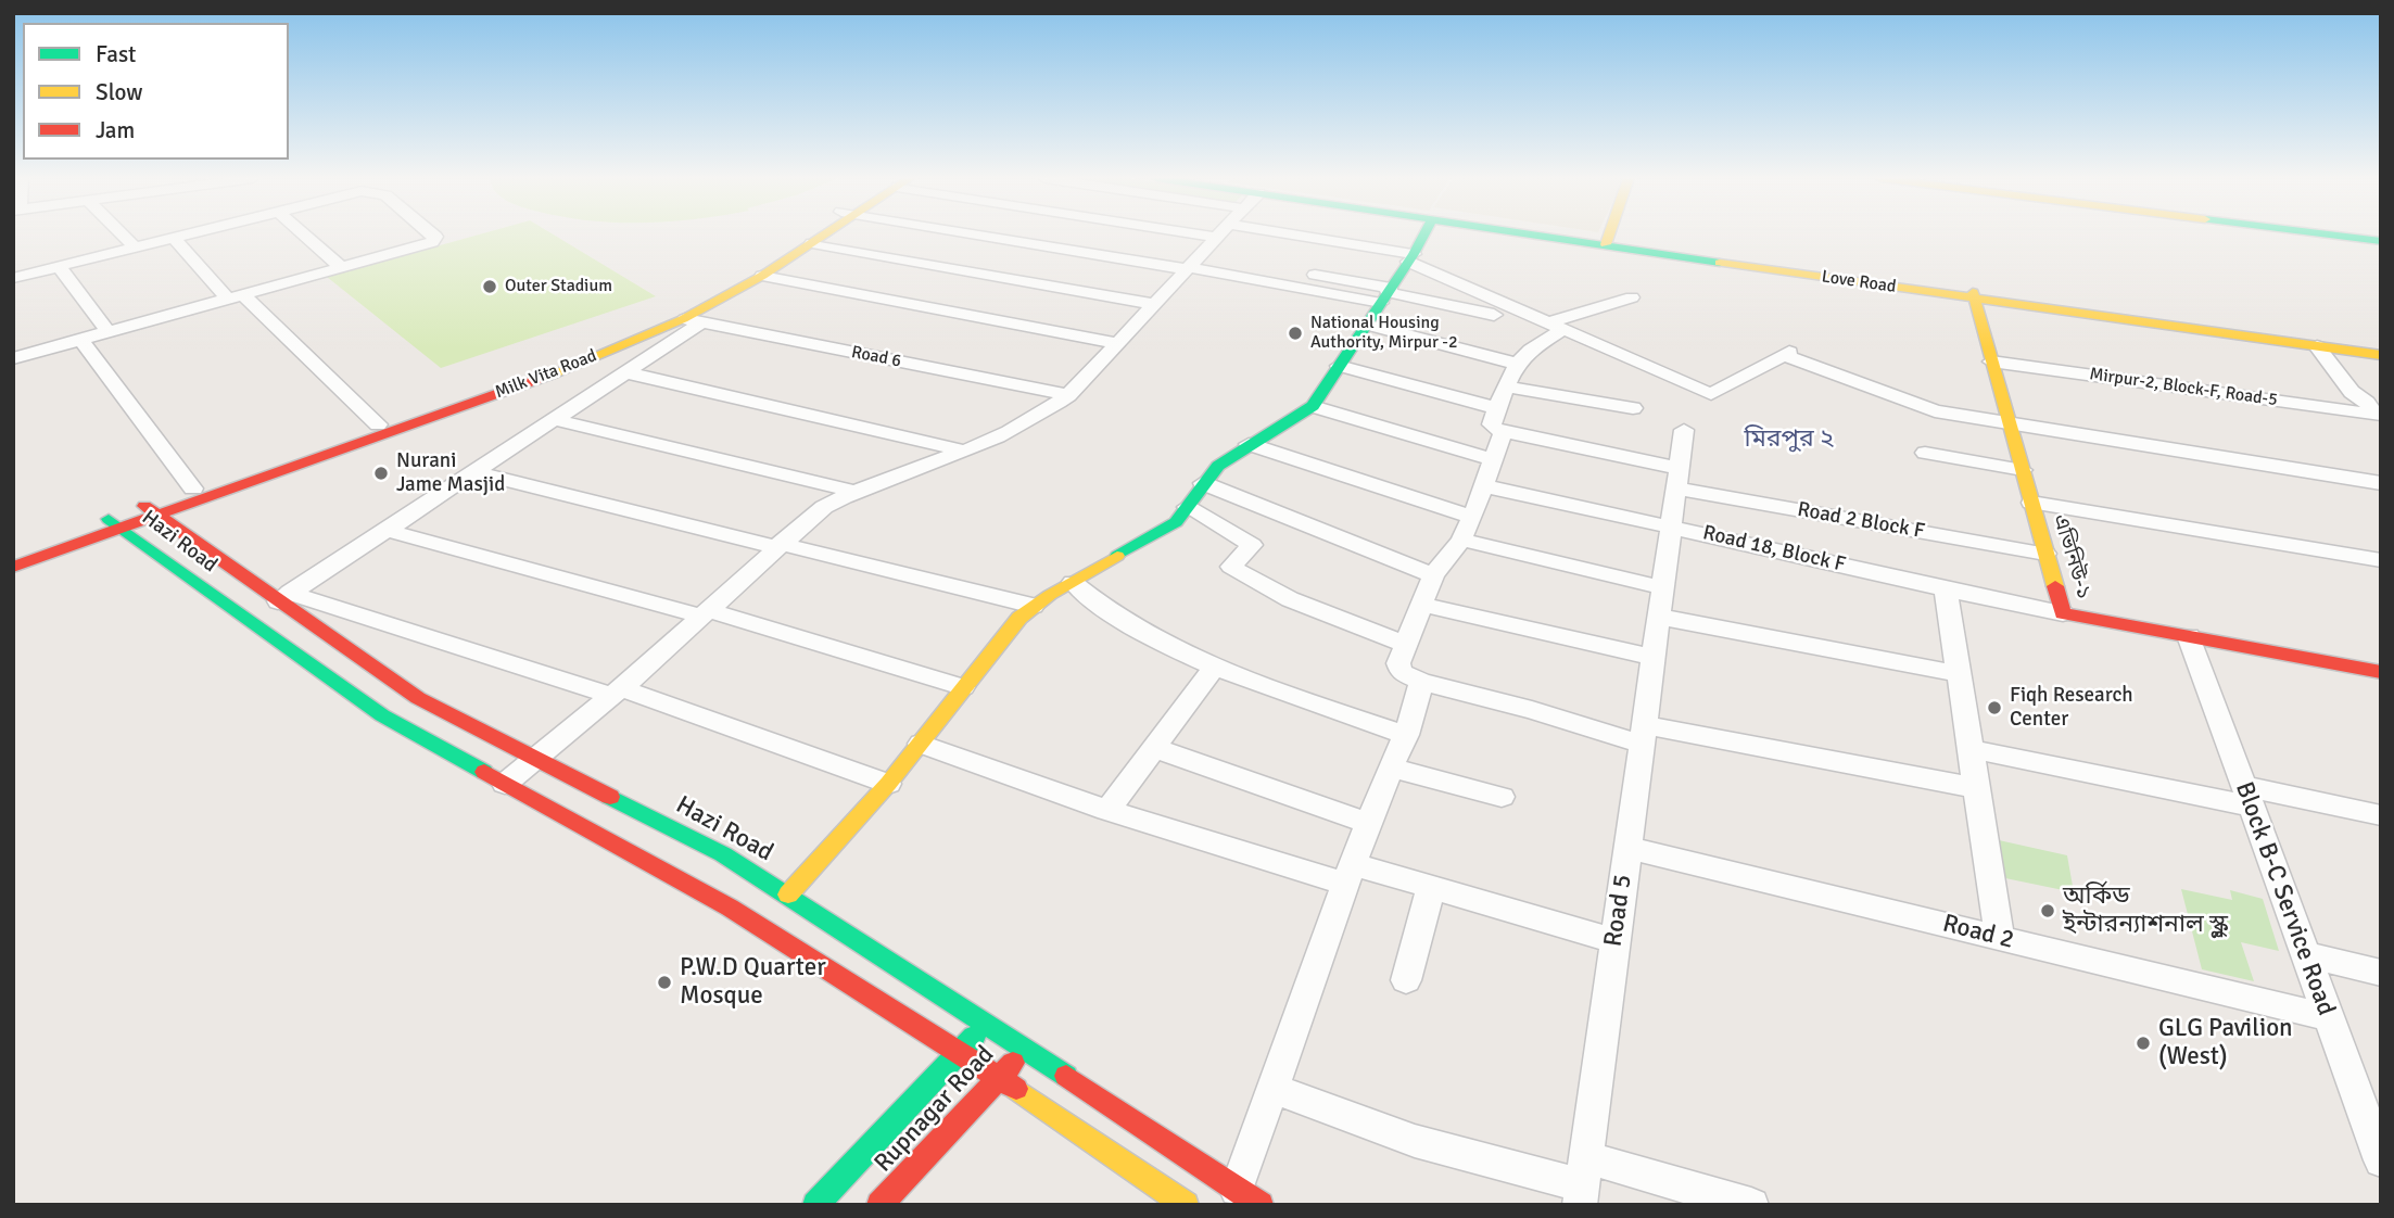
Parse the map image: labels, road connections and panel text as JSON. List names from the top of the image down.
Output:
{
  "streets": {
    "street": [
      "Love Road",
      "Road 6",
      "Milk Vita Road",
      "Mirpur-2, Block-F, Road-5",
      "Road 2 Block F",
      "Hazi Road",
      "Road 18, Block F",
      "এভিনিউ-১",
      "Block B-C Service Road",
      "Road 5",
      "Road 2",
      "Rupnagar Road"
    ]
  },
  "crossings": [
    ["Love Road", "এভিনিউ-১"],
    ["Road 6", "Milk Vita Road"],
    ["Milk Vita Road", "Hazi Road"],
    ["Mirpur-2, Block-F, Road-5", "এভিনিউ-১"],
    ["Road 2 Block F", "এভিনিউ-১"],
    ["Road 2 Block F", "Road 5"],
    ["Hazi Road", "Rupnagar Road"],
    ["Road 18, Block F", "এভিনিউ-১"],
    ["Road 18, Block F", "Road 5"],
    ["এভিনিউ-১", "Block B-C Service Road"],
    ["Block B-C Service Road", "Road 2"],
    ["Road 5", "Road 2"]
  ],
  "districts": ["মিরপুর ২"],
  "places": [
    "Outer Stadium",
    "National Housing Authority, Mirpur -2",
    "Nurani Jame Masjid",
    "Fiqh Research Center",
    "অর্কিড ইন্টারন্যাশনাল স্কুল",
    "P.W.D Quarter Mosque",
    "GLG Pavilion (West)"
  ],
  "legend": ["Fast", "Slow", "Jam"]
}
